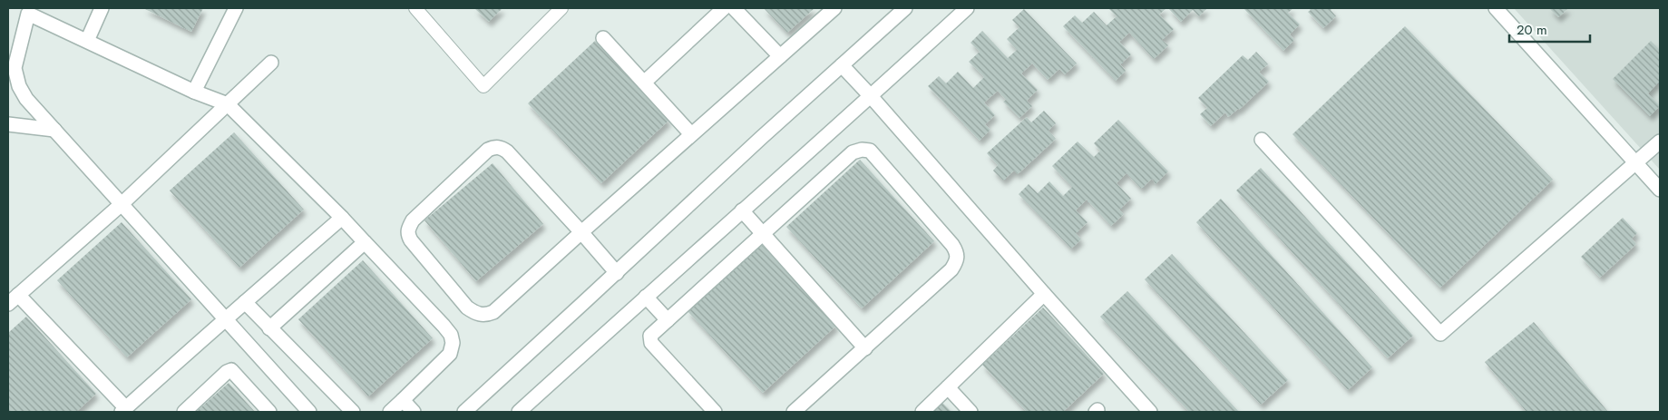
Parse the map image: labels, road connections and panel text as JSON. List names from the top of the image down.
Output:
{
  "scale_bar": "20 m"
}
